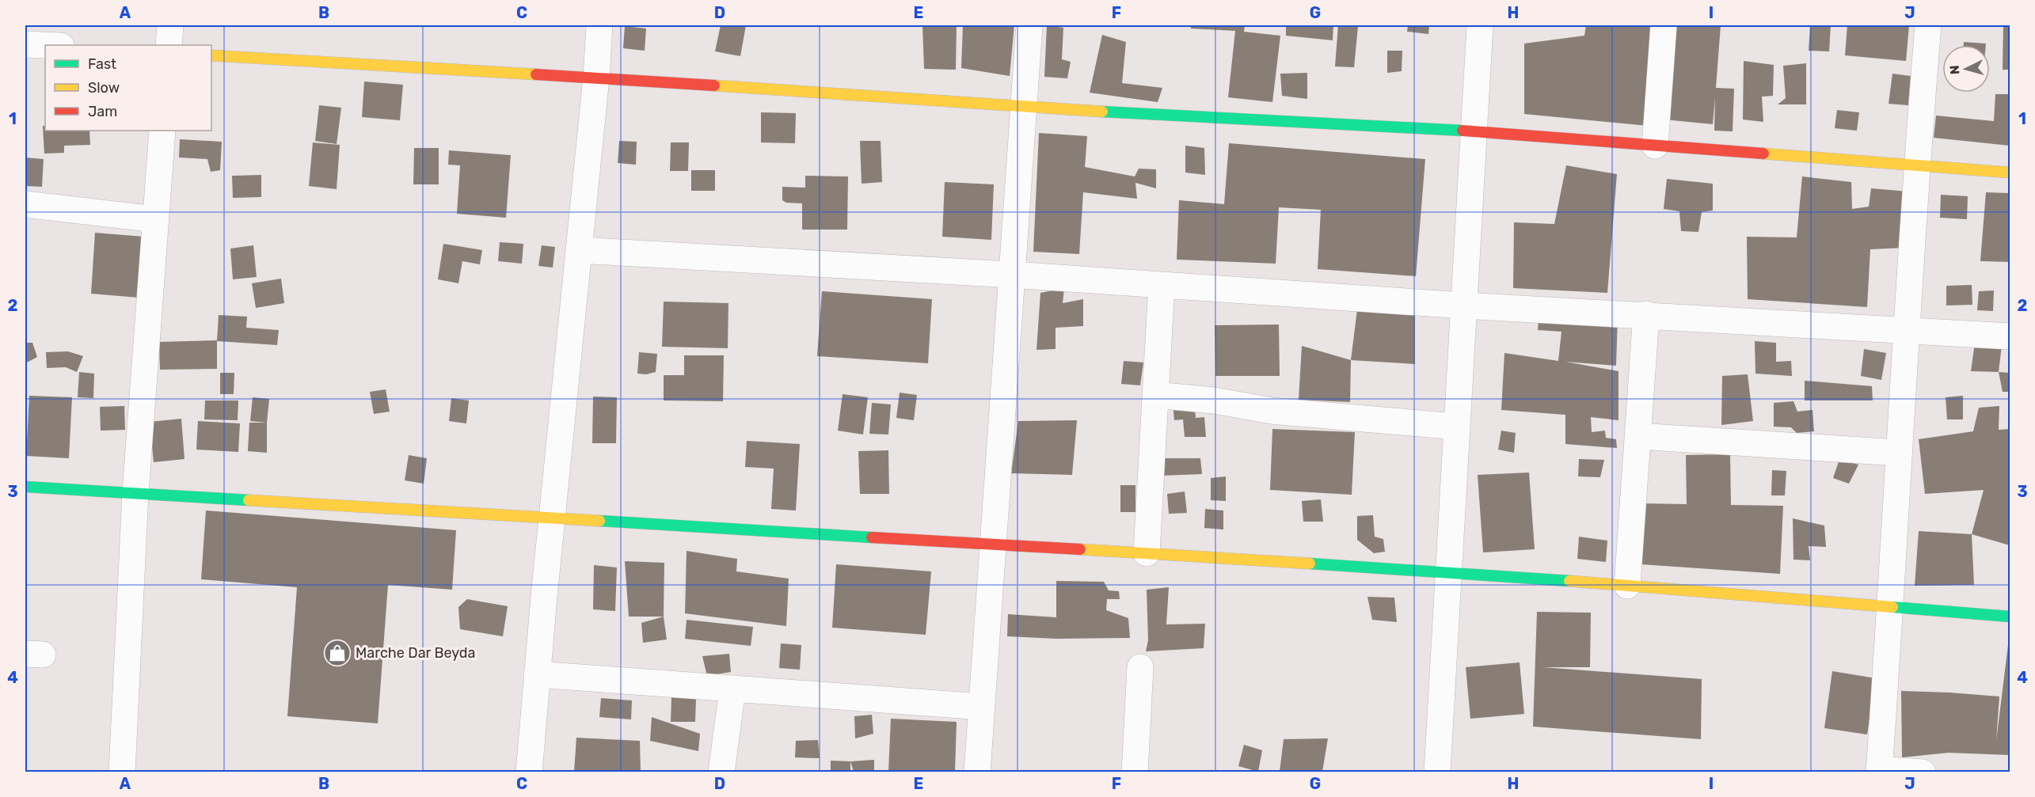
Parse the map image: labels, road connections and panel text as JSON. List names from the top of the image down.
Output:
{
  "places": {
    "shop": ["Marche Dar Beyda"]
  },
  "legend": ["Fast", "Slow", "Jam"],
  "north": "left",
  "grid": {
    "columns": [
      "A",
      "B",
      "C",
      "D",
      "E",
      "F",
      "G",
      "H",
      "I",
      "J"
    ],
    "rows": [
      "1",
      "2",
      "3",
      "4"
    ]
  }
}
